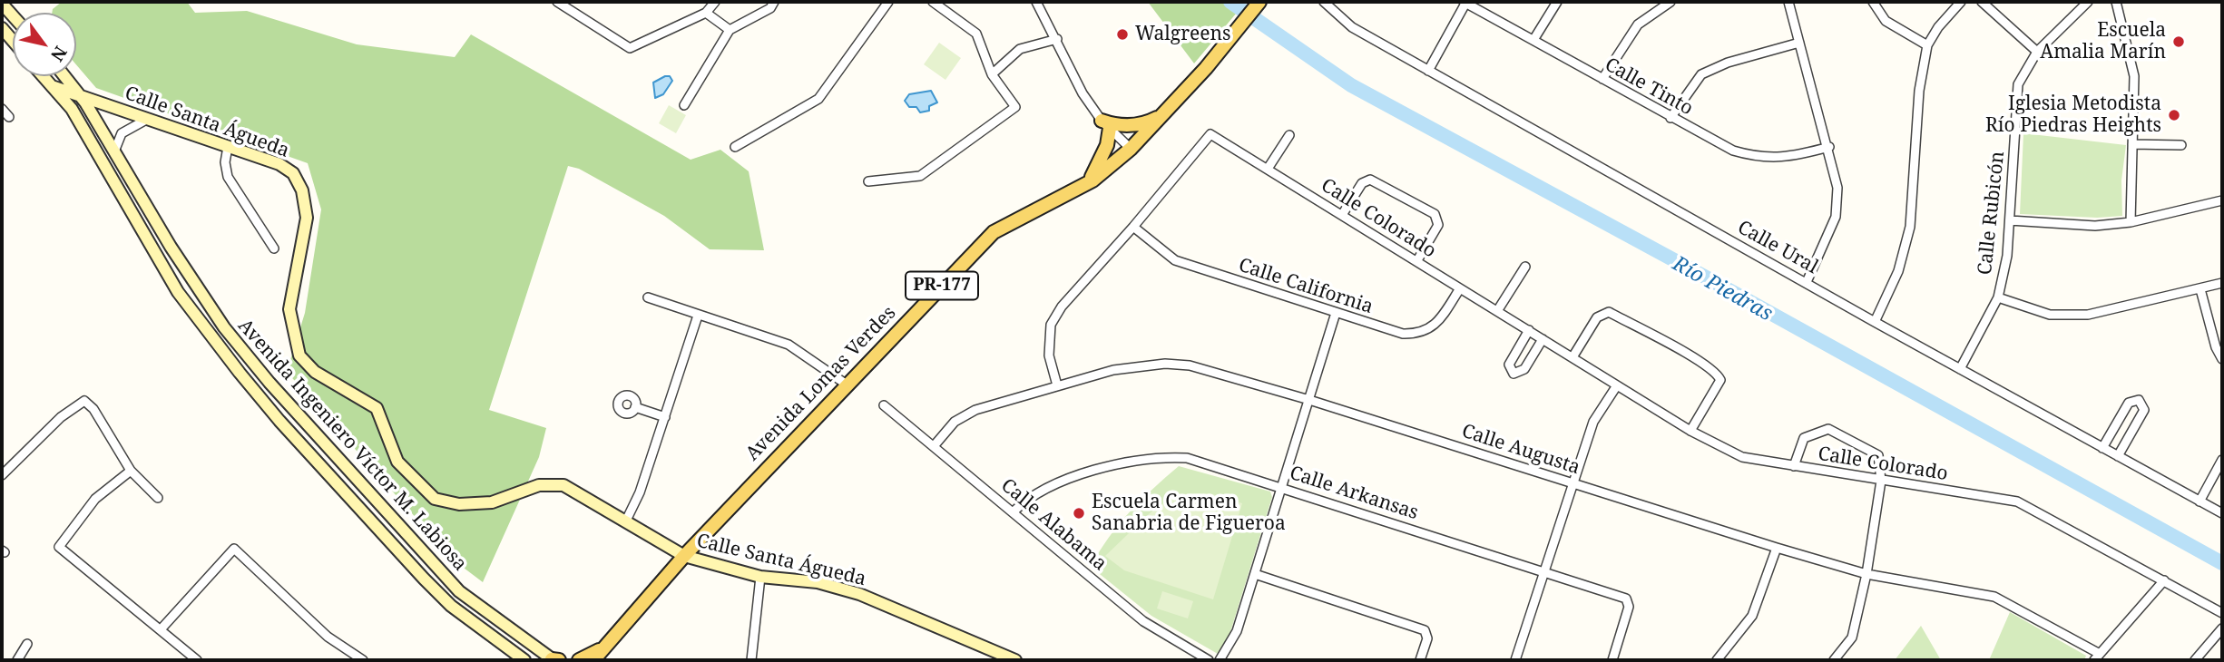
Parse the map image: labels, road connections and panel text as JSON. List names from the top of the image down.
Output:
{
  "streets": {
    "main road": [
      "Calle Santa Águeda",
      "PR-177",
      "Avenida Lomas Verdes",
      "Avenida Ingeniero Víctor M. Labiosa"
    ],
    "street": [
      "Calle Tinto",
      "Calle Rubicón",
      "Calle Colorado",
      "Calle Ural",
      "Calle California",
      "Calle Augusta",
      "Calle Arkansas",
      "Calle Alabama"
    ]
  },
  "crossings": [
    ["Calle Santa Águeda", "Avenida Lomas Verdes"],
    ["Calle Santa Águeda", "Avenida Ingeniero Víctor M. Labiosa"],
    ["Calle Rubicón", "Calle Ural"],
    ["Calle Colorado", "Calle California"],
    ["Calle Augusta", "Calle Alabama"],
    ["Calle Arkansas", "Calle Alabama"]
  ],
  "water": ["Río Piedras"],
  "places": [
    "Walgreens",
    "Escuela Amalia Marín",
    "Iglesia Metodista Río Piedras Heights",
    "Escuela Carmen Sanabria de Figueroa"
  ],
  "north": "bottom right"
}
